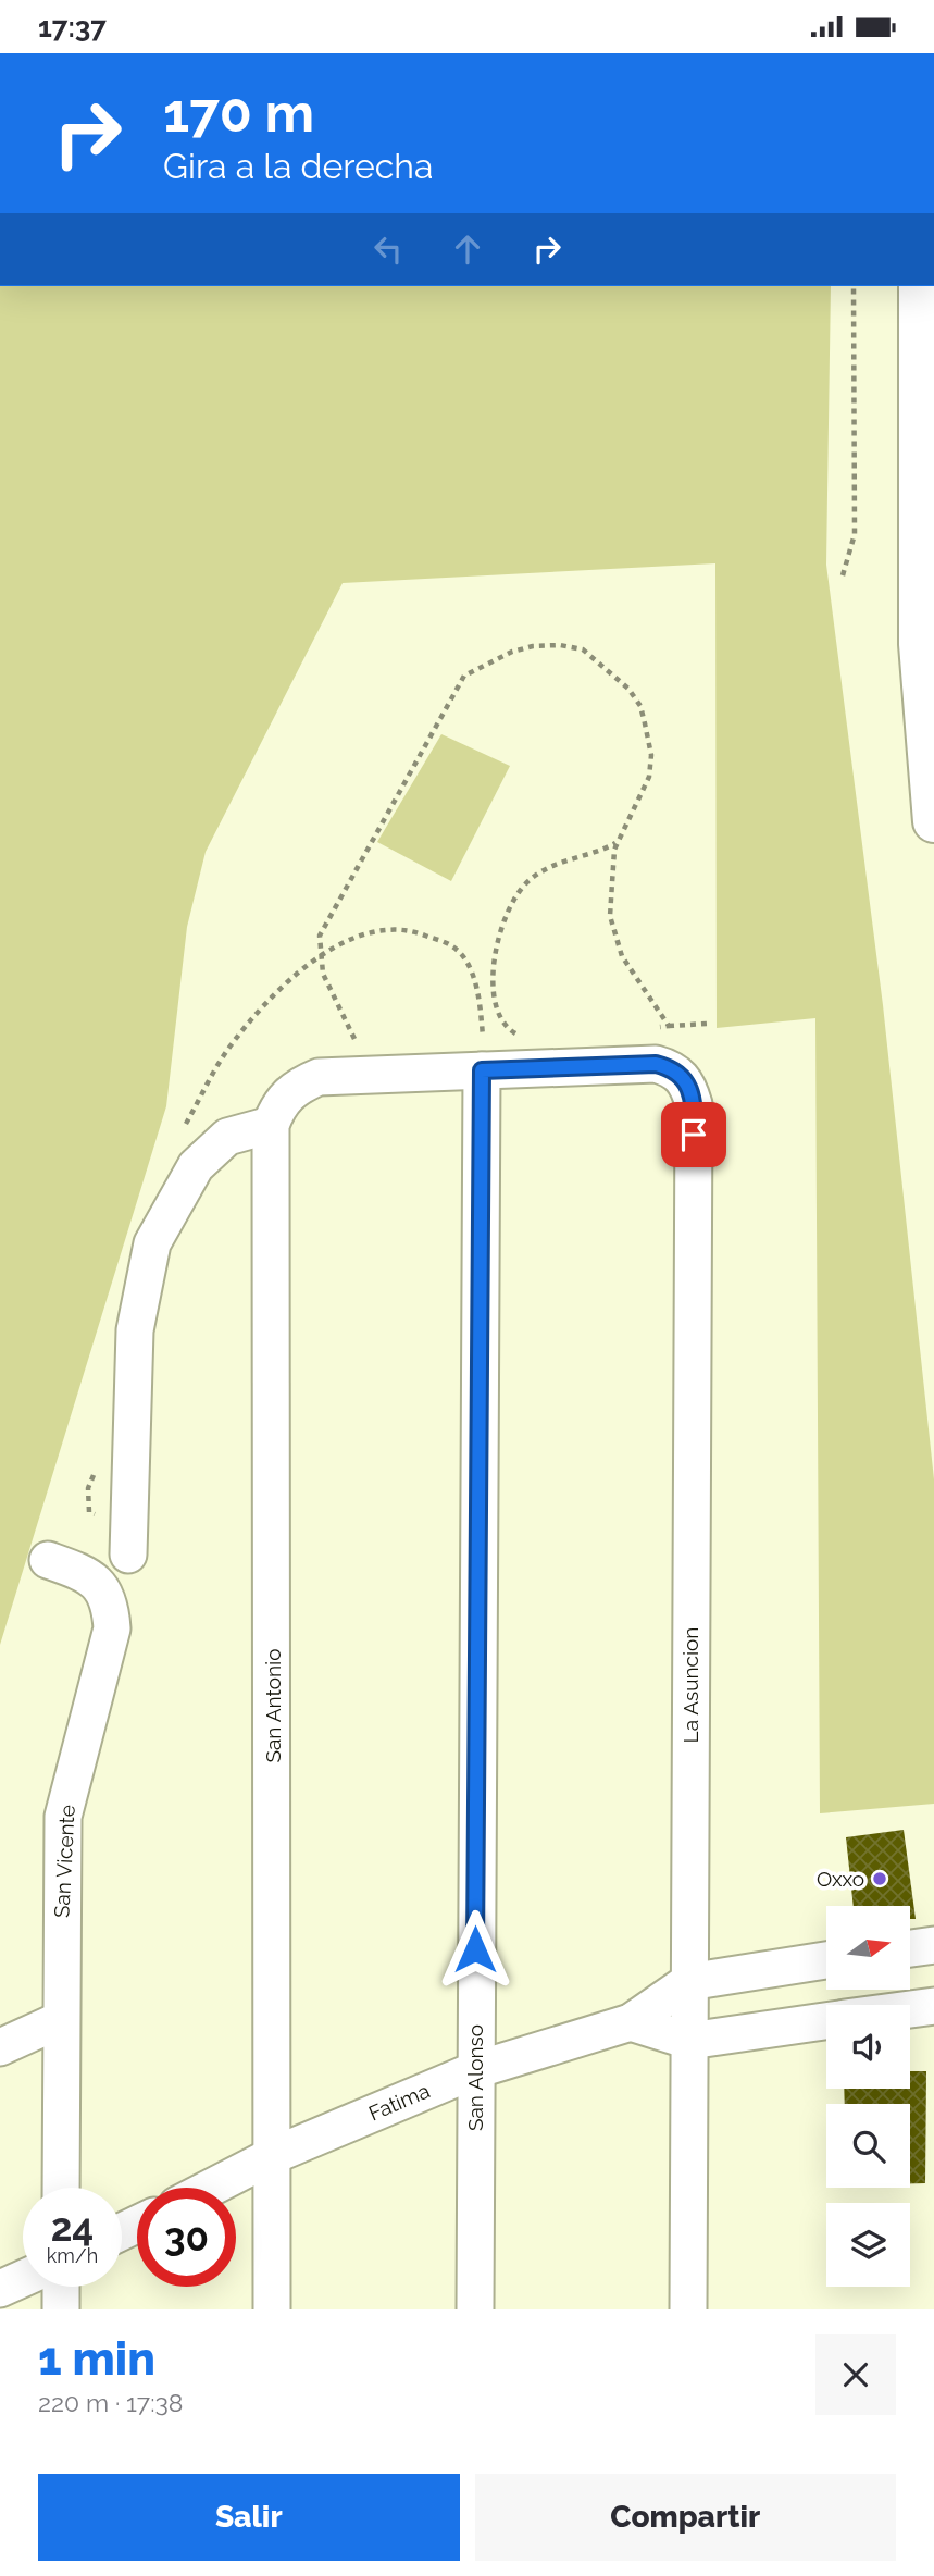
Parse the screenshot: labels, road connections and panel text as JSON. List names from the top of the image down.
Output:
{
  "streets": {
    "street": [
      "La Asuncion",
      "San Antonio",
      "San Vicente",
      "San Alonso",
      "Fatima"
    ]
  },
  "crossings": [
    ["La Asuncion", "San Alonso"],
    ["La Asuncion", "Fatima"],
    ["San Antonio", "Fatima"],
    ["San Alonso", "Fatima"]
  ],
  "places": ["Oxxo"],
  "north": "right",
  "page": {
    "status": "17:37",
    "turn": ["170 m", "Gira a la derecha"],
    "speed": "24 km/h",
    "limit": "30",
    "heading": ["1 min", "220 m · 17:38"],
    "buttons": ["Salir", "Compartir"]
  }
}
